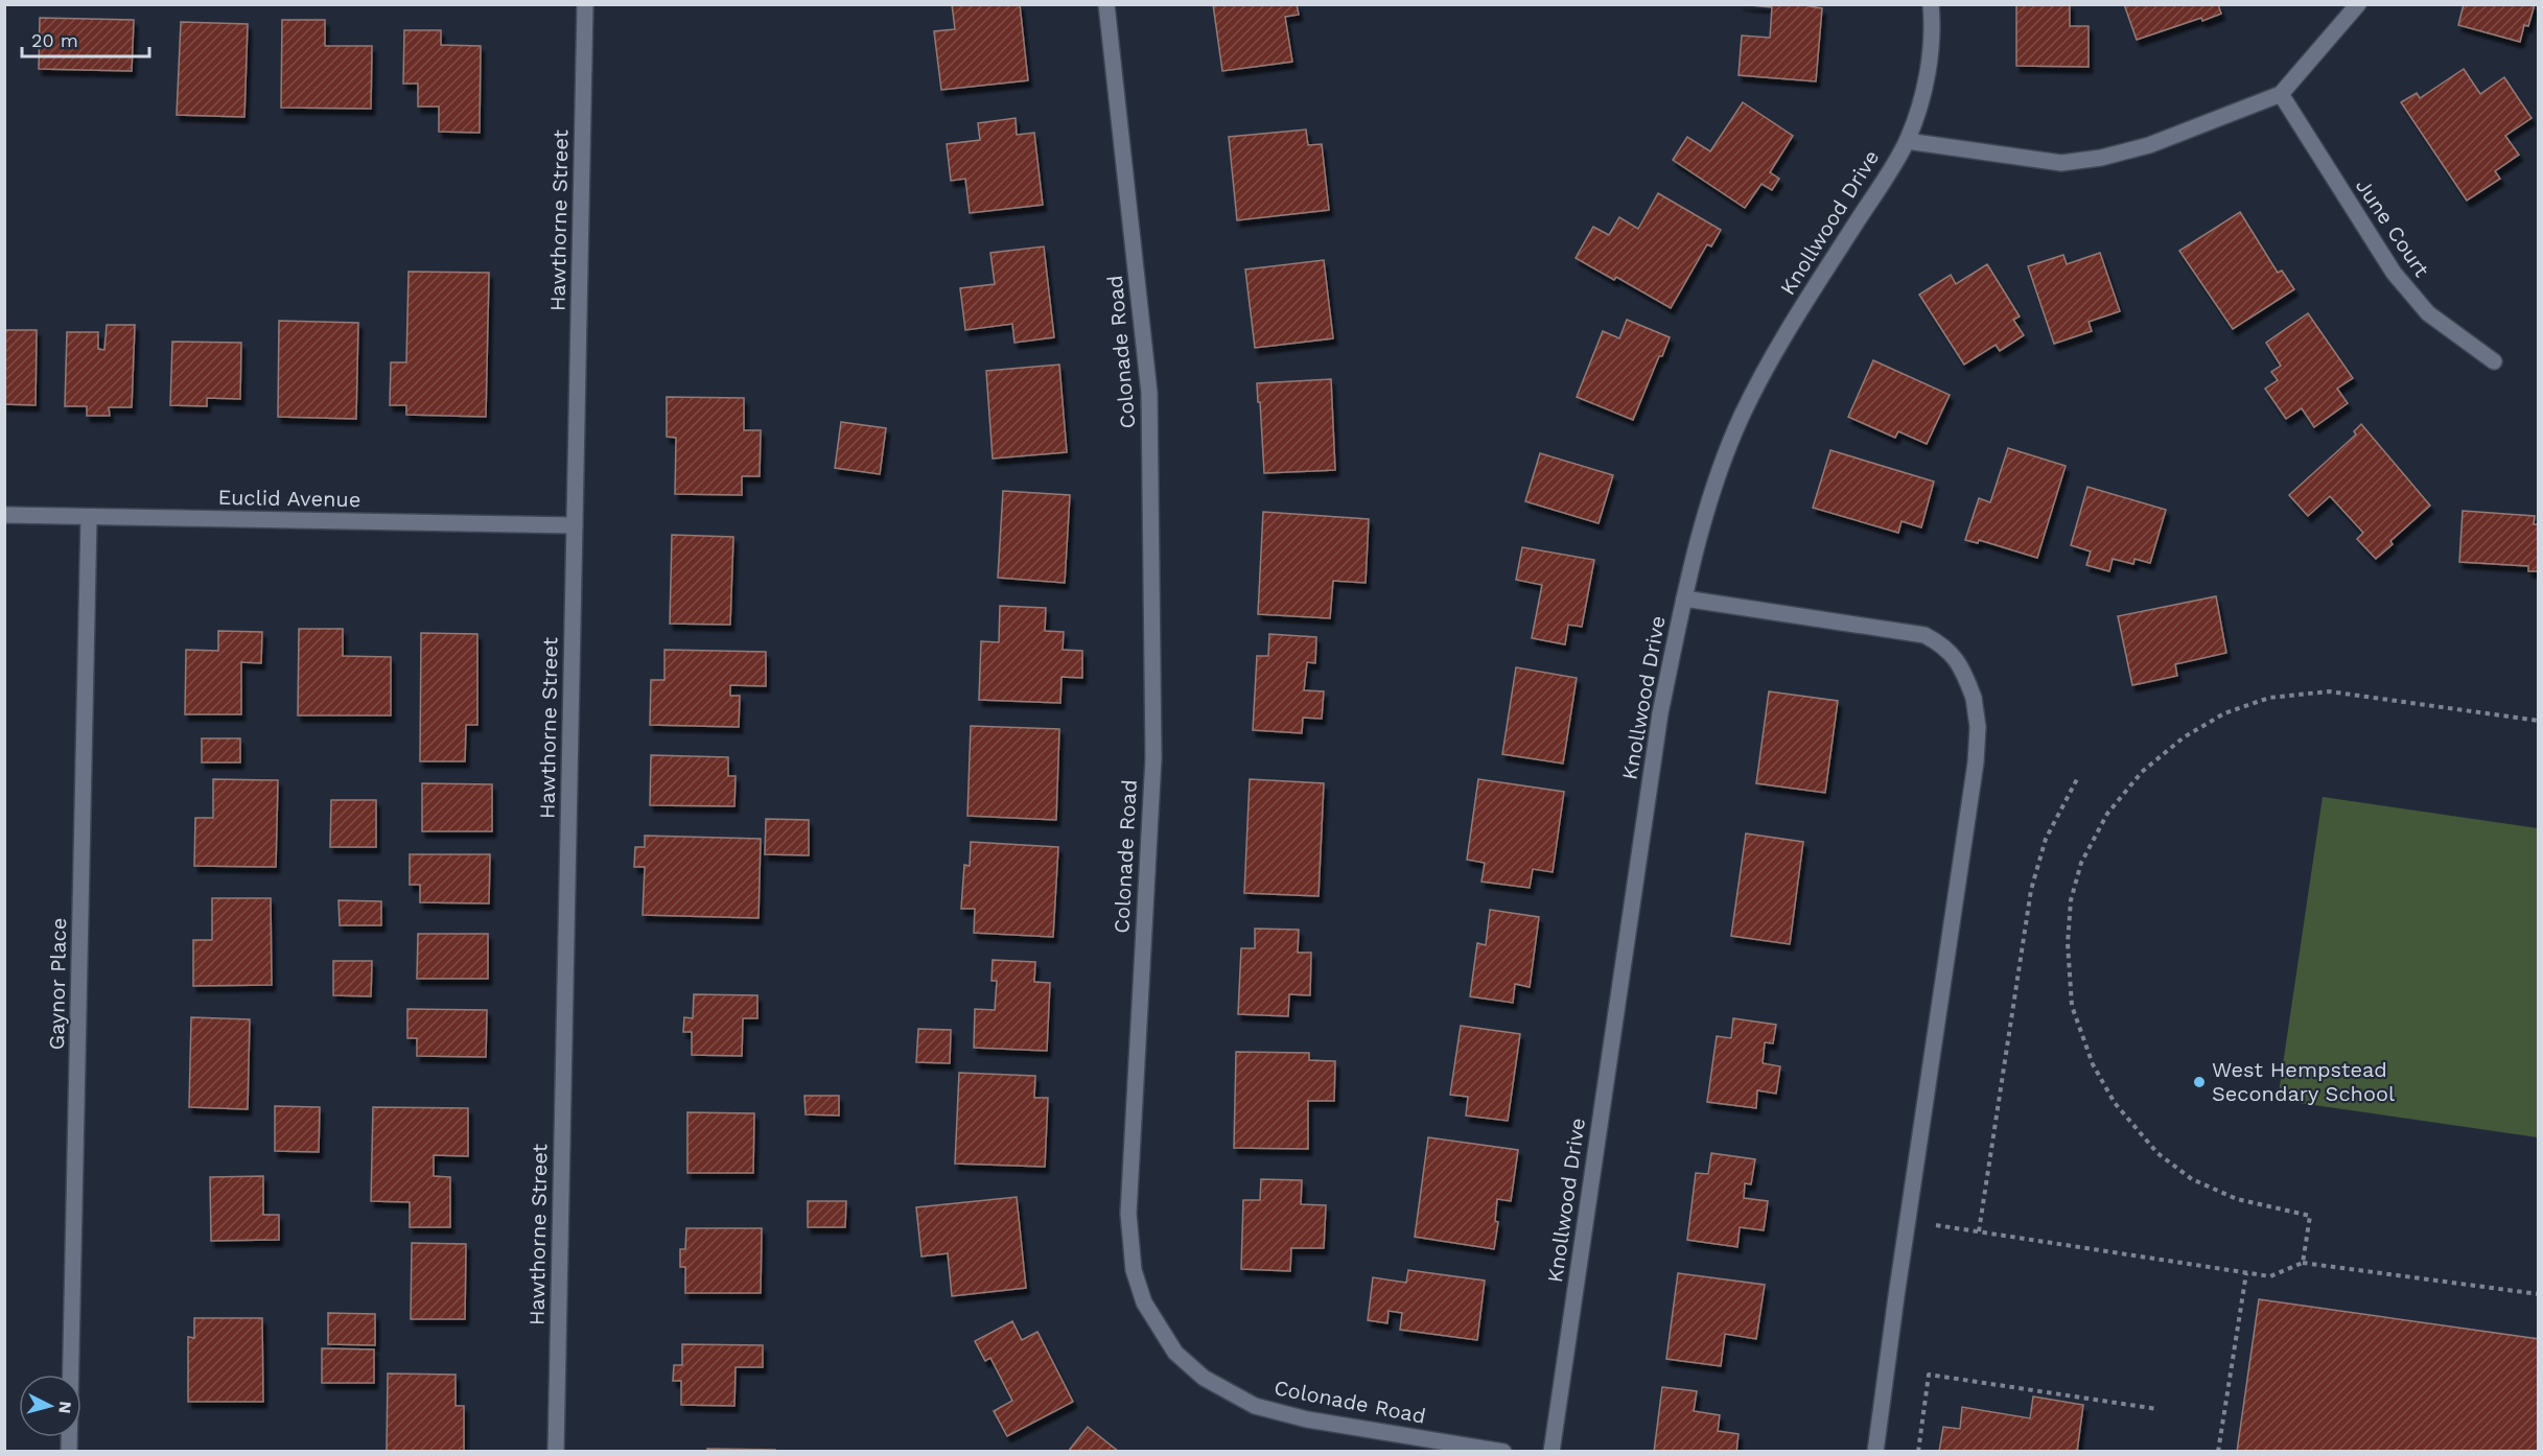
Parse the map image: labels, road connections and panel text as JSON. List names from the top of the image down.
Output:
{
  "streets": {
    "street": [
      "Hawthorne Street",
      "Knollwood Drive",
      "June Court",
      "Colonade Road",
      "Euclid Avenue",
      "Gaynor Place"
    ]
  },
  "crossings": [
    ["Hawthorne Street", "Euclid Avenue"],
    ["Euclid Avenue", "Gaynor Place"]
  ],
  "places": ["West Hempstead Secondary School"],
  "scale_bar": "20 m",
  "north": "right"
}
